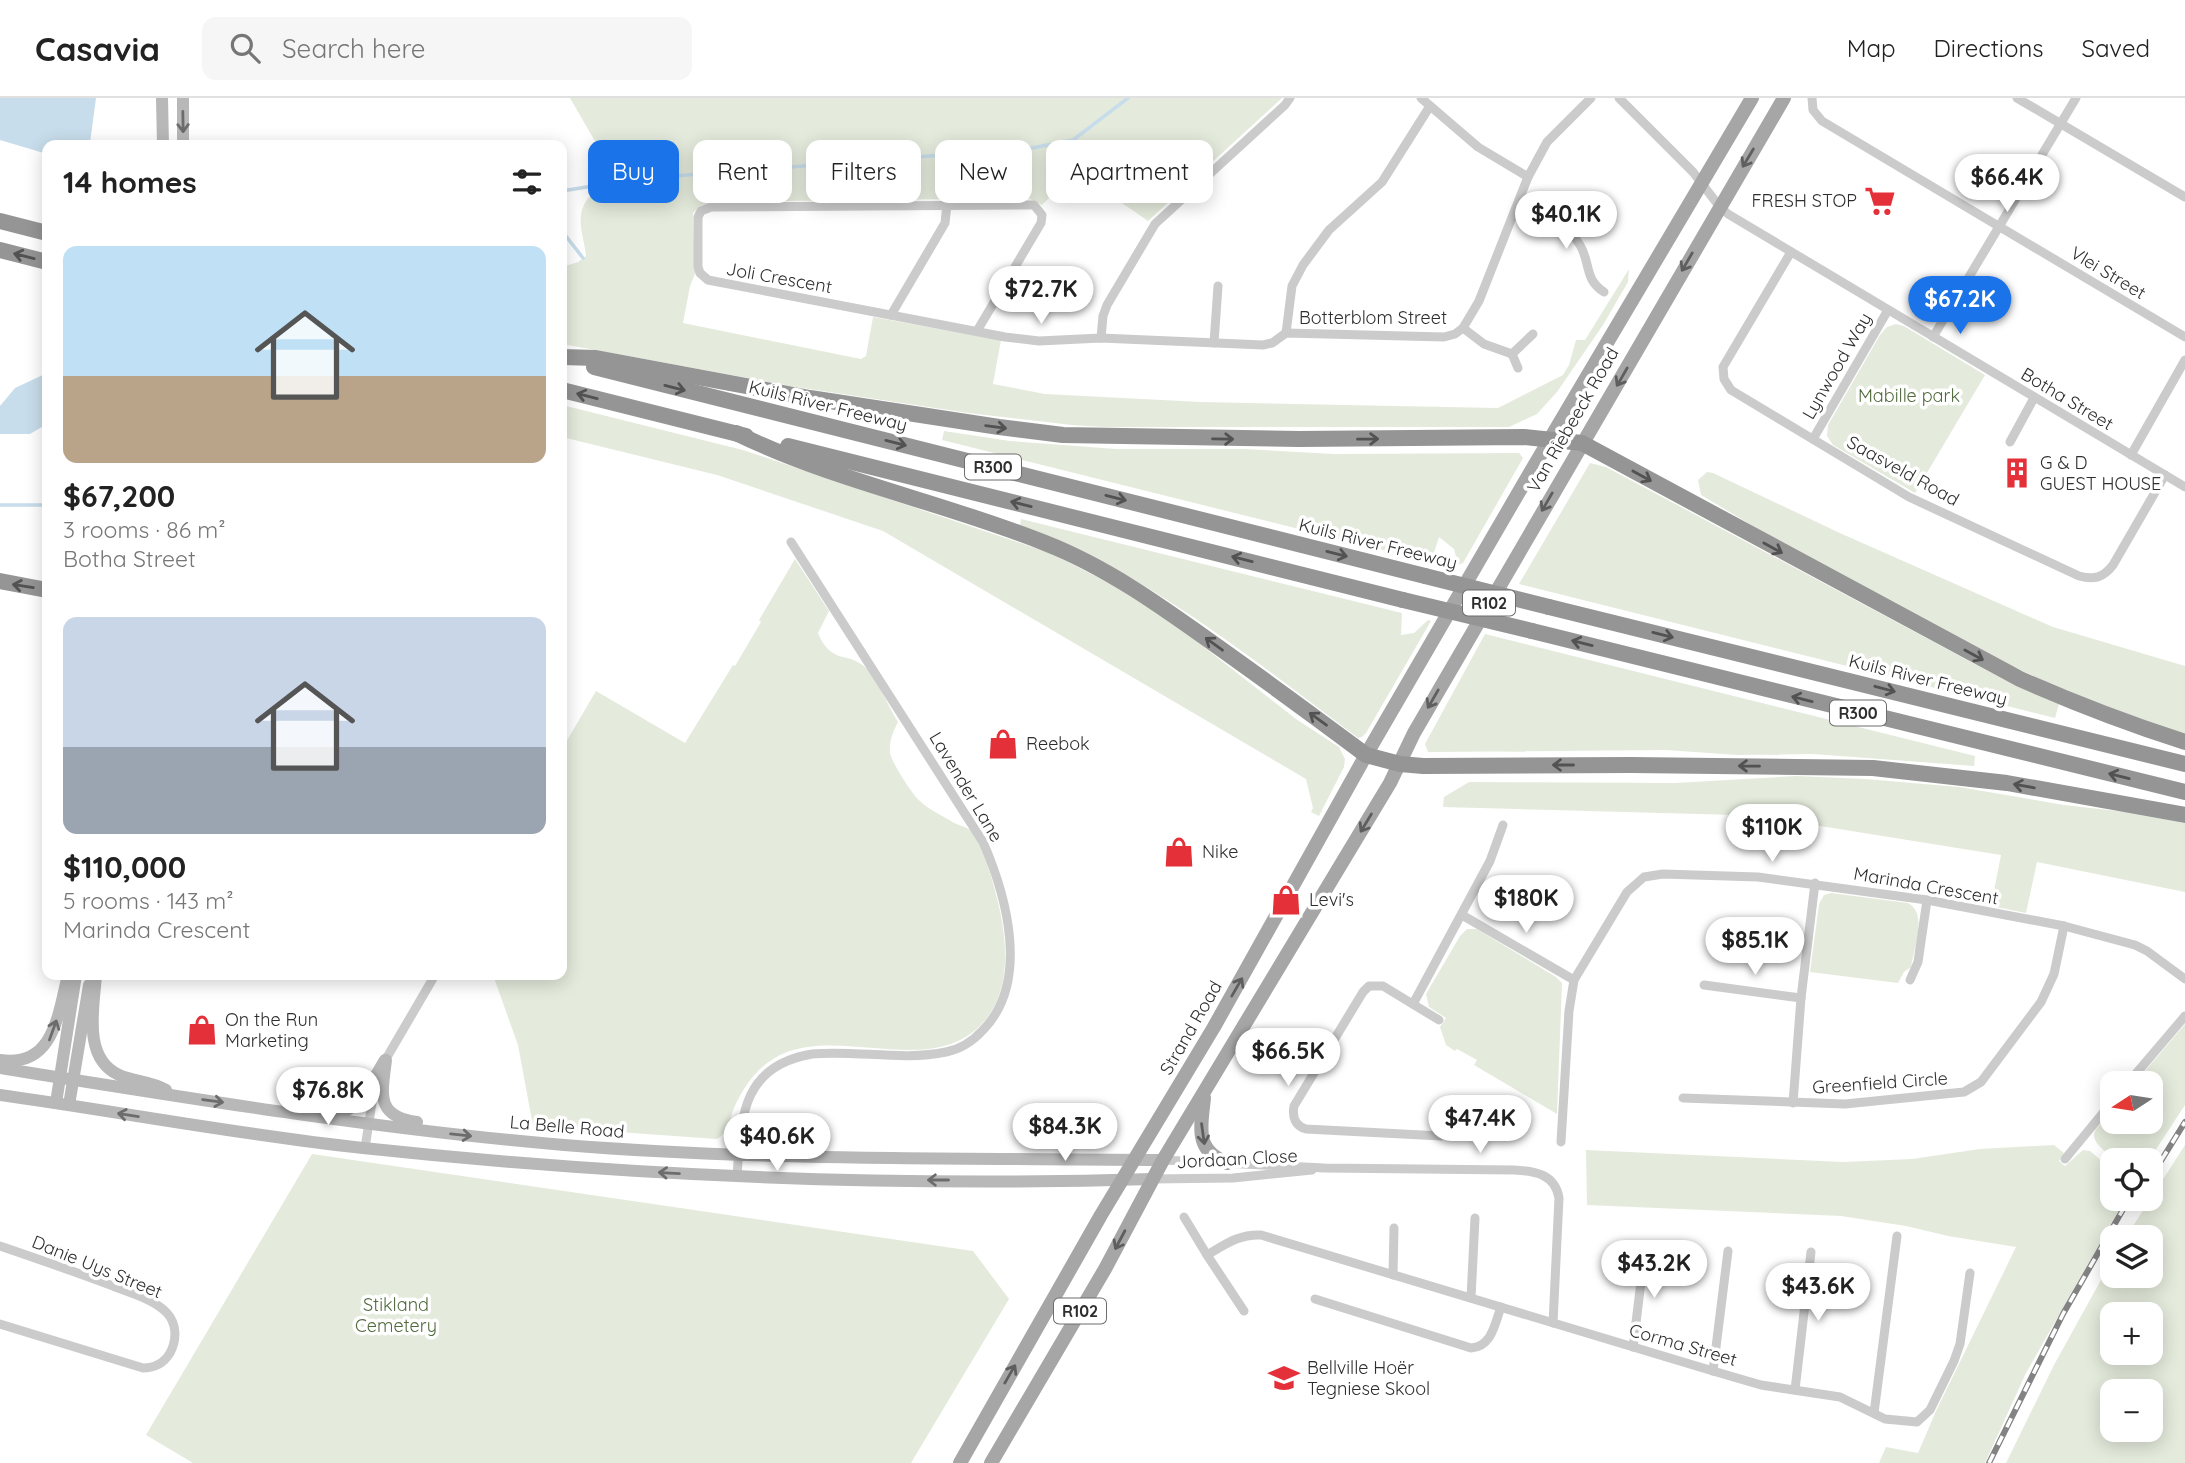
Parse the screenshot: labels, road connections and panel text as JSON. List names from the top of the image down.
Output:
{
  "streets": {
    "highway": ["Kuils River Freeway", "R300"],
    "main road": [
      "Van Riebeeck Road",
      "R102",
      "Strand Road",
      "La Belle Road"
    ],
    "street": [
      "Vlei Street",
      "Joli Crescent",
      "Botterblom Street",
      "Lynwood Way",
      "Botha Street",
      "Saasveld Road",
      "Lavender Lane",
      "Marinda Crescent",
      "Greenfield Circle",
      "Jordaan Close",
      "Danie Uys Street",
      "Corma Street"
    ]
  },
  "crossings": [
    ["Joli Crescent", "Botterblom Street"],
    ["Lynwood Way", "Botha Street"],
    ["Lynwood Way", "Saasveld Road"],
    ["Botha Street", "Van Riebeeck Road"],
    ["Botha Street", "Saasveld Road"],
    ["Van Riebeeck Road", "R102"],
    ["Van Riebeeck Road", "Strand Road"],
    ["R102", "La Belle Road"],
    ["R102", "Jordaan Close"],
    ["Lavender Lane", "La Belle Road"],
    ["Marinda Crescent", "Greenfield Circle"],
    ["Strand Road", "La Belle Road"],
    ["La Belle Road", "Jordaan Close"],
    ["Jordaan Close", "Corma Street"]
  ],
  "parks": ["Mabille park", "Stikland Cemetery"],
  "places": {
    "supermarket": ["FRESH STOP"],
    "building": ["G & D GUEST HOUSE"],
    "shop": [
      "Reebok",
      "Nike",
      "Levi's",
      "On the Run Marketing"
    ],
    "school or university": ["Bellville Hoër Tegniese Skool"]
  },
  "north": "left",
  "page": {
    "header": "Casavia",
    "search": "Search here",
    "nav": ["Map", "Directions", "Saved"],
    "chip": [
      "Buy",
      "Rent",
      "Filters",
      "New",
      "Apartment"
    ],
    "heading": "14 homes",
    "price": [
      "$66.4K",
      "$40.1K",
      "$72.7K",
      "$67.2K",
      "$110K",
      "$180K",
      "$85.1K",
      "$66.5K",
      "$76.8K",
      "$47.4K",
      "$84.3K",
      "$40.6K",
      "$43.2K",
      "$43.6K"
    ],
    "list": [
      {
        "name": "$67,200",
        "note": "3 rooms · 86 m² · Botha Street"
      },
      {
        "name": "$110,000",
        "note": "5 rooms · 143 m² · Marinda Crescent"
      }
    ],
    "map_buttons": ["+", "−"]
  }
}
